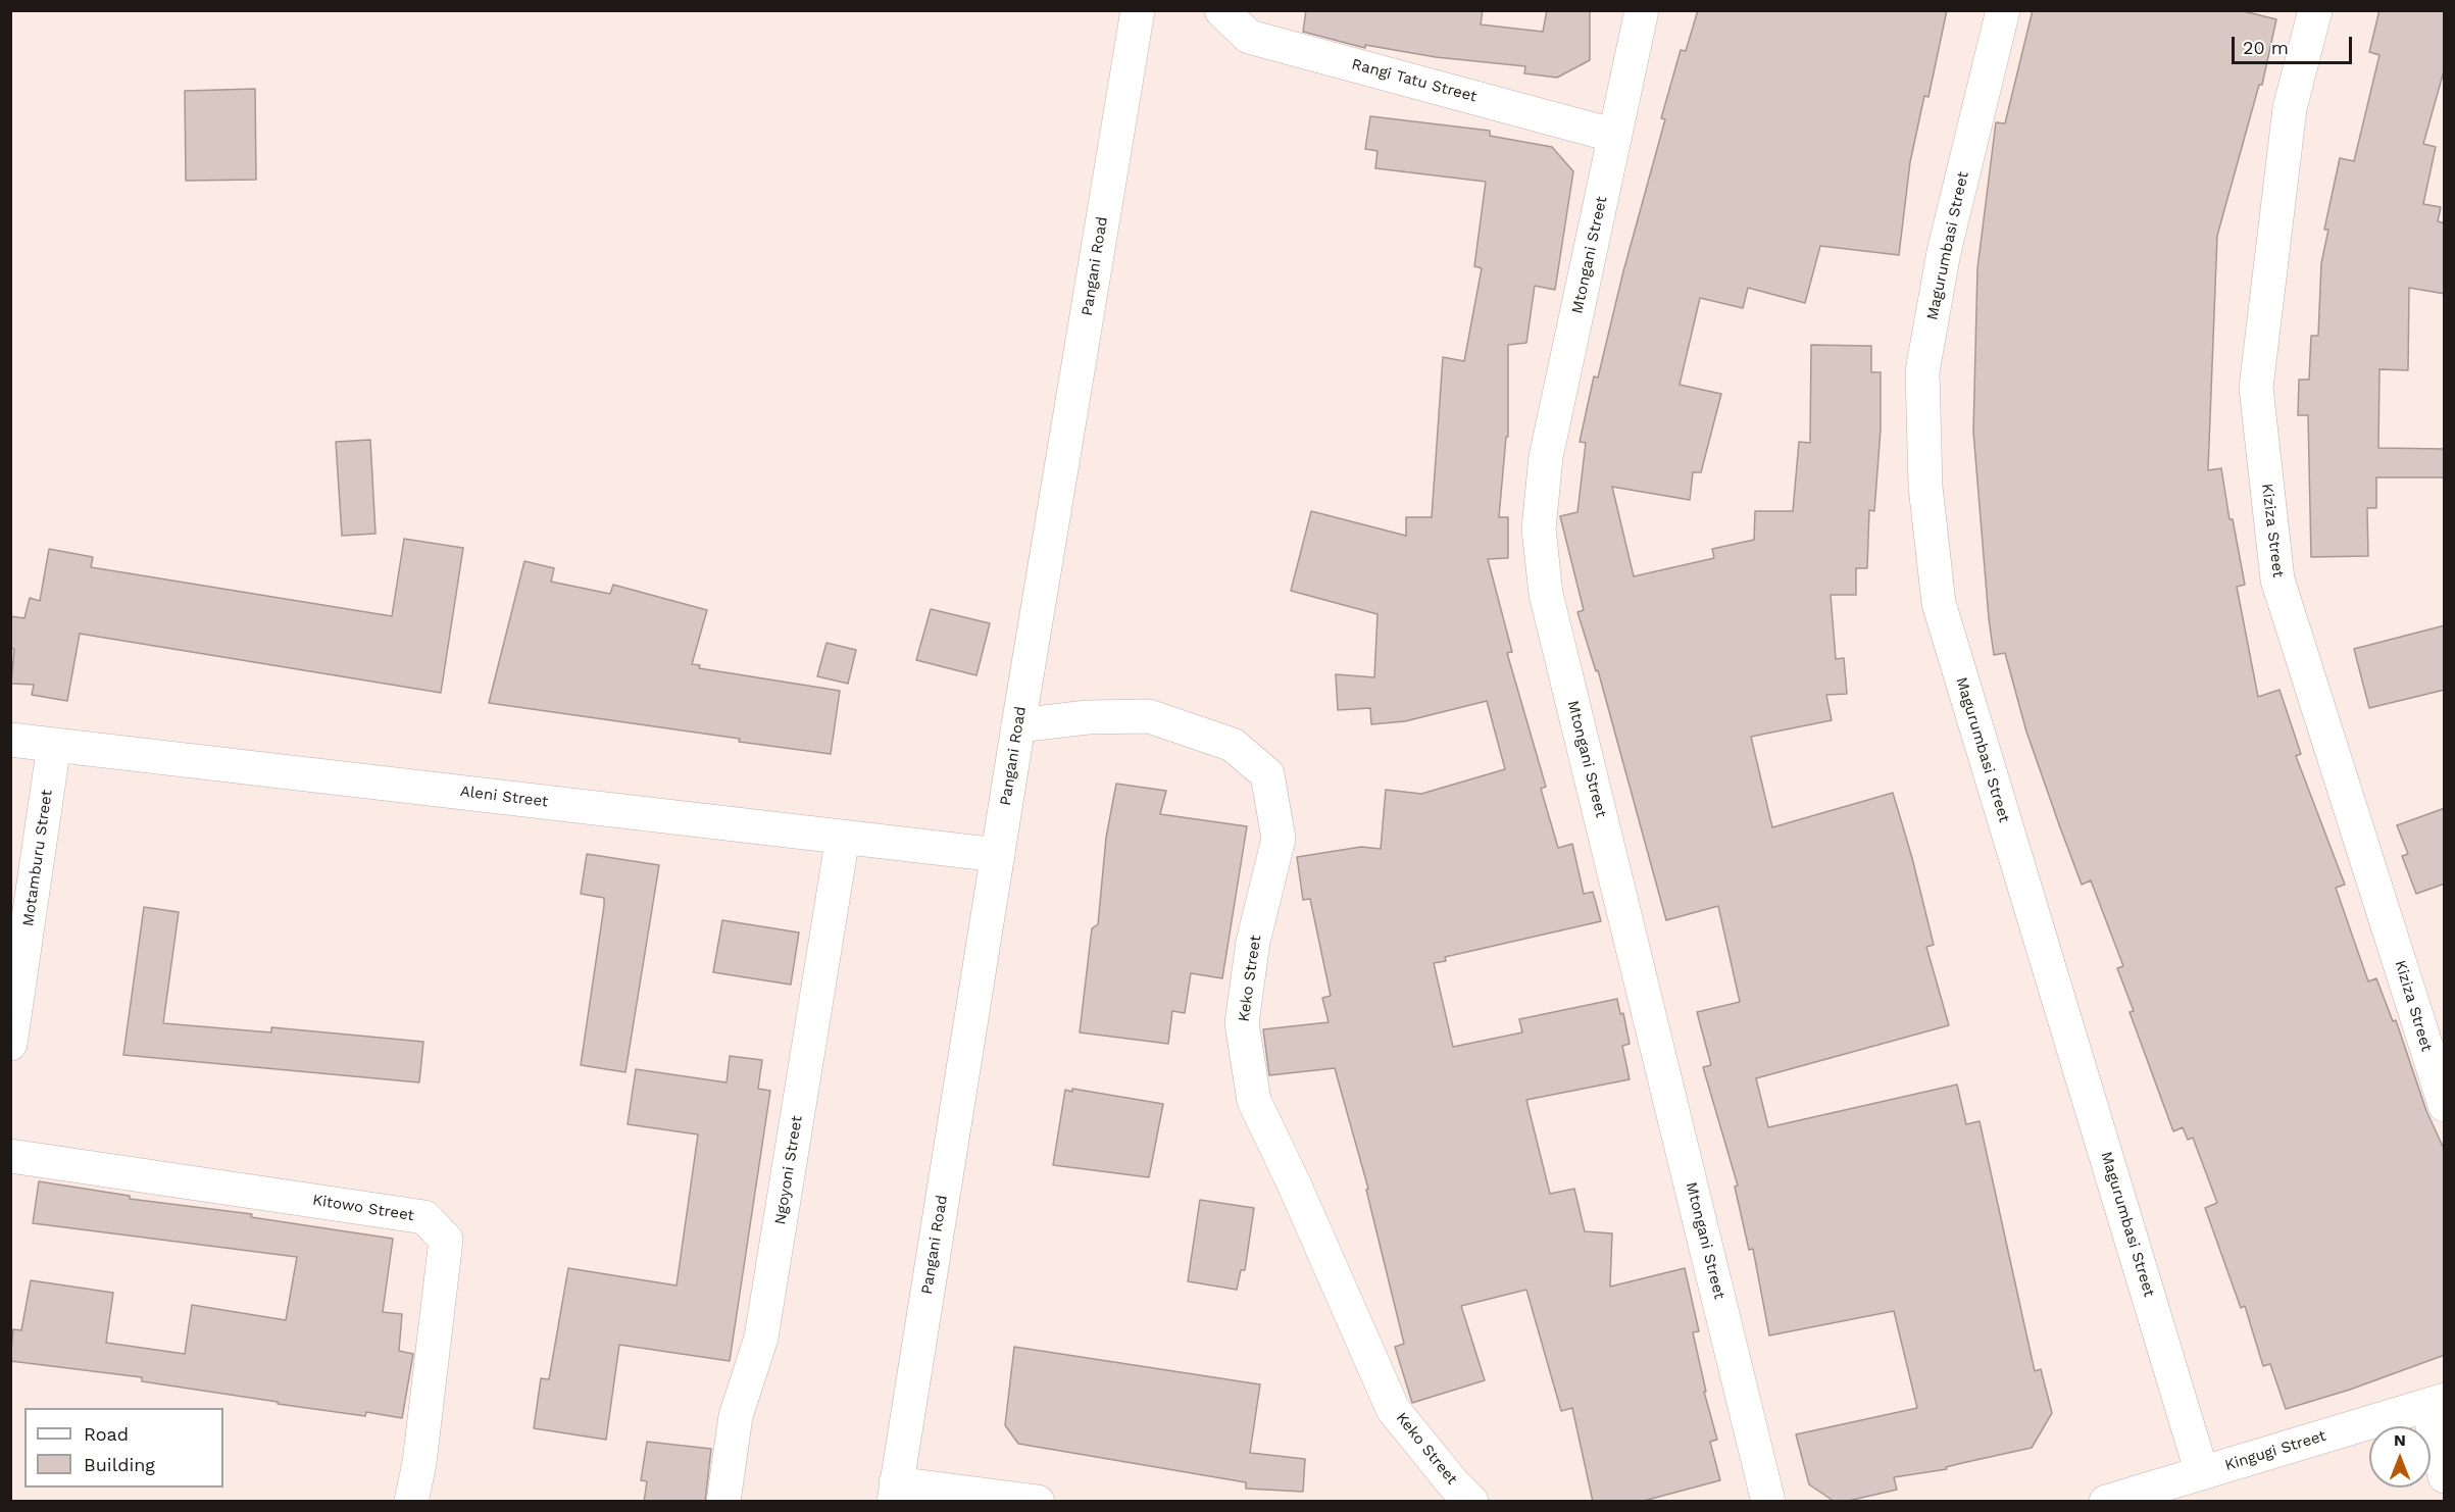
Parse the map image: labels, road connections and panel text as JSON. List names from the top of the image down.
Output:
{
  "streets": {
    "street": [
      "Rangi Tatu Street",
      "Magurumbasi Street",
      "Mtongani Street",
      "Pangani Road",
      "Kiziza Street",
      "Aleni Street",
      "Motamburu Street",
      "Keko Street",
      "Ngoyoni Street",
      "Kitowo Street",
      "Kingugi Street"
    ]
  },
  "crossings": [
    ["Rangi Tatu Street", "Mtongani Street"],
    ["Magurumbasi Street", "Kingugi Street"],
    ["Pangani Road", "Aleni Street"],
    ["Pangani Road", "Keko Street"],
    ["Aleni Street", "Motamburu Street"],
    ["Aleni Street", "Ngoyoni Street"]
  ],
  "legend": ["Road", "Building"],
  "scale_bar": "20 m",
  "north": "top"
}
